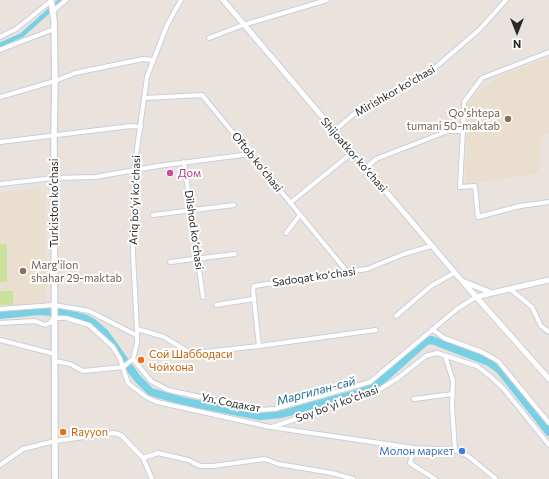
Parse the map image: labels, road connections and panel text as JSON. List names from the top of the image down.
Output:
{
  "streets": {
    "main road": ["Turkiston ko’chasi"],
    "street": [
      "Mirishkor ko'chasi",
      "Shijoatkor koʻchasi",
      "Oftob koʻchasi",
      "Ariq boʻyi koʻchasi",
      "Dilshod koʻchasi",
      "Sadoqat koʻchasi",
      "Ул. Содакат",
      "Soy boʻyi koʻchasi"
    ]
  },
  "crossings": [
    ["Mirishkor ko'chasi", "Shijoatkor koʻchasi"],
    ["Shijoatkor koʻchasi", "Sadoqat koʻchasi"],
    ["Oftob koʻchasi", "Ariq boʻyi koʻchasi"],
    ["Oftob koʻchasi", "Sadoqat koʻchasi"],
    ["Ariq boʻyi koʻchasi", "Ул. Содакат"],
    ["Turkiston ko’chasi", "Soy boʻyi koʻchasi"]
  ],
  "water": ["Маргилан-сай"],
  "places": [
    "Qo'shtepa tumani 50-maktab",
    "Дом",
    "Marg'ilon shahar 29-maktab",
    "Сой Шаббодаси Чойхона",
    "Rayyon",
    "Молон маркет"
  ],
  "north": "bottom"
}
